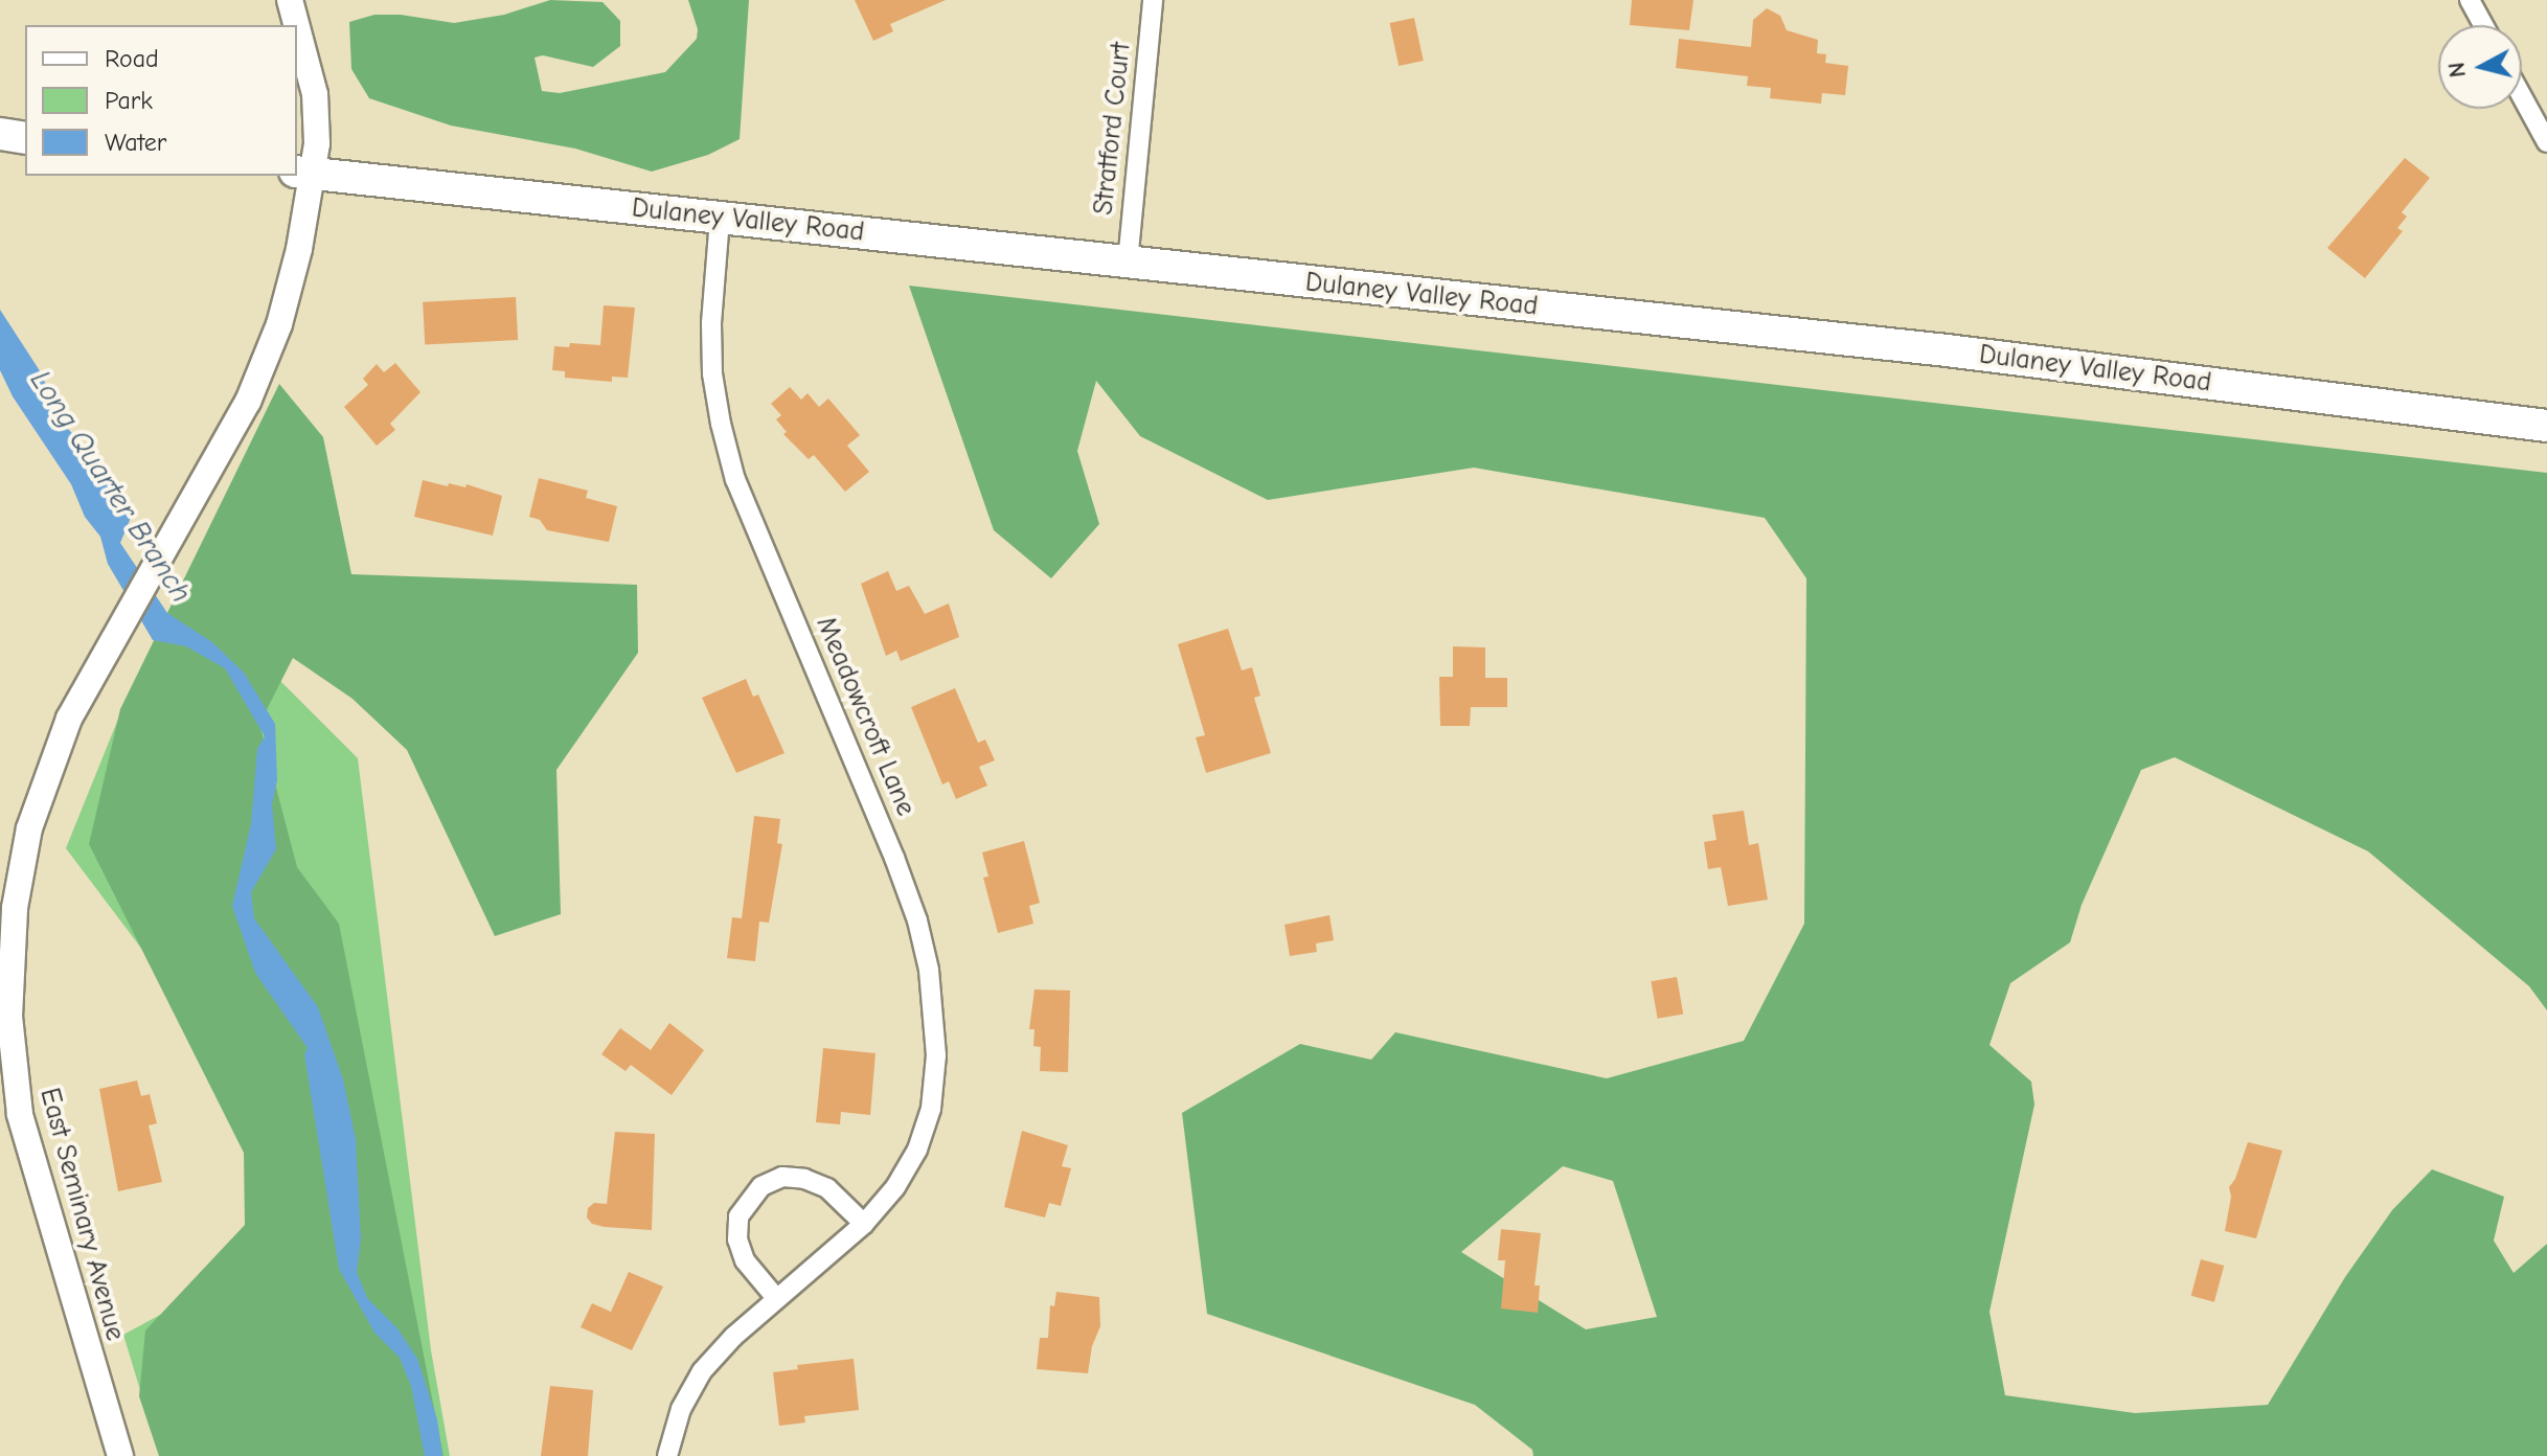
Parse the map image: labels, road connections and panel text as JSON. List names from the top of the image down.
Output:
{
  "streets": {
    "main road": ["Dulaney Valley Road"],
    "street": ["Stratford Court", "Meadowcroft Lane", "East Seminary Avenue"]
  },
  "crossings": [
    ["Stratford Court", "Dulaney Valley Road"],
    ["Dulaney Valley Road", "Meadowcroft Lane"],
    ["Dulaney Valley Road", "East Seminary Avenue"]
  ],
  "water": ["Long Quarter Branch"],
  "legend": ["Road", "Park", "Water"],
  "north": "left"
}
